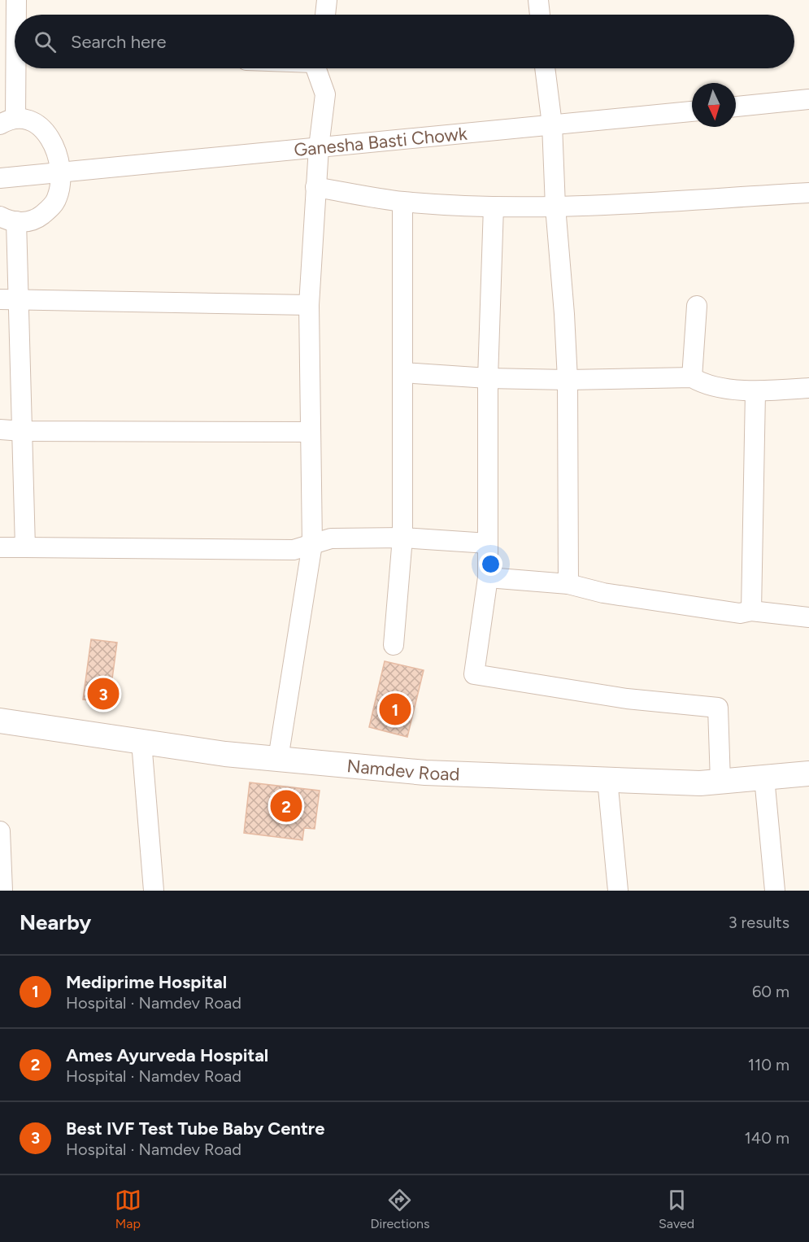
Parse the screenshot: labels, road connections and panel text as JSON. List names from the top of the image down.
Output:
{
  "streets": {
    "street": ["Ganesha Basti Chowk", "Namdev Road"]
  },
  "north": "bottom",
  "page": {
    "search": "Search here",
    "pins": ["3", "1", "2"],
    "heading": ["Nearby", "3 results"],
    "list": [
      {
        "mark": "1",
        "name": "Mediprime Hospital",
        "note": "Hospital · Namdev Road",
        "value": "60 m"
      },
      {
        "mark": "2",
        "name": "Ames Ayurveda Hospital",
        "note": "Hospital · Namdev Road",
        "value": "110 m"
      },
      {
        "mark": "3",
        "name": "Best IVF Test Tube Baby Centre",
        "note": "Hospital · Namdev Road",
        "value": "140 m"
      }
    ],
    "nav": ["Map", "Directions", "Saved"]
  }
}
